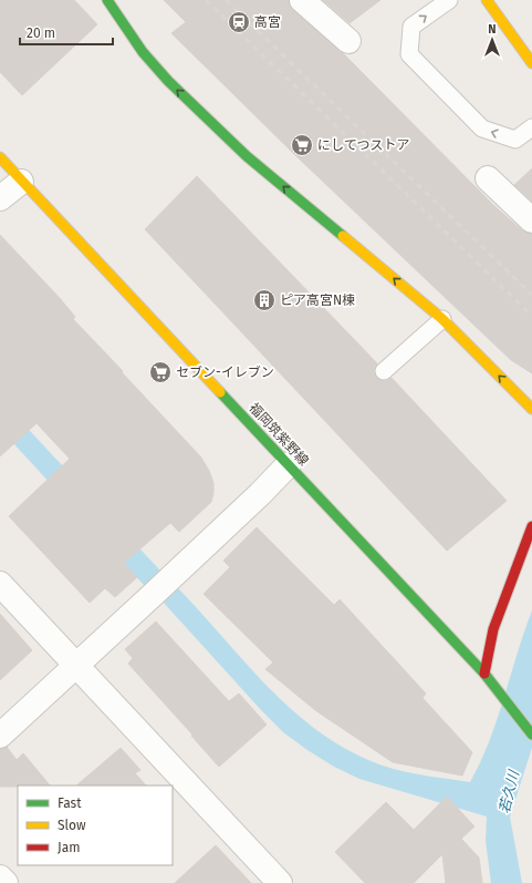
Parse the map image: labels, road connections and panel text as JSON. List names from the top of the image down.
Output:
{
  "streets": {
    "street": ["福岡筑紫野線"]
  },
  "water": ["若久川"],
  "places": {
    "station": ["高宮"],
    "supermarket": ["にしてつストア", "セブン-イレブン"],
    "building": ["ピア高宮N棟"]
  },
  "legend": ["Fast", "Slow", "Jam"],
  "scale_bar": "20 m",
  "north": "top"
}
